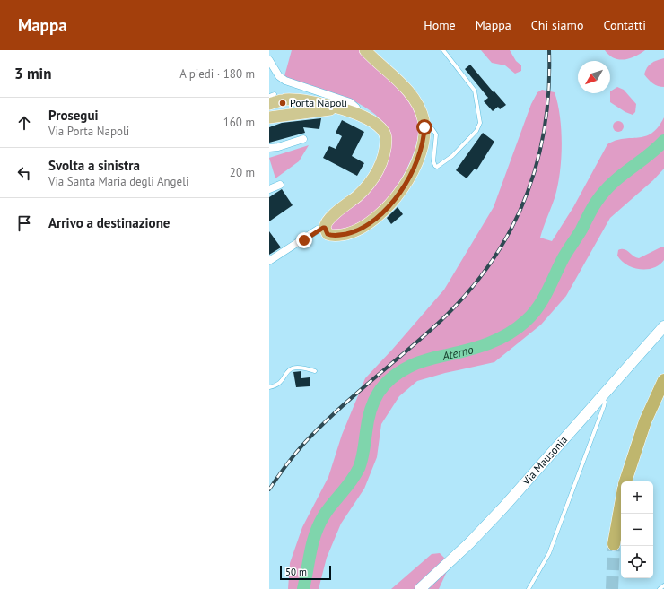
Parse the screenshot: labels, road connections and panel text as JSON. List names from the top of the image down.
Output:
{
  "streets": {
    "main road": ["Via Mausonia"]
  },
  "water": ["Aterno"],
  "places": ["Porta Napoli"],
  "scale_bar": "50 m",
  "north": "bottom left",
  "page": {
    "header": "Mappa",
    "nav": [
      "Home",
      "Mappa",
      "Chi siamo",
      "Contatti"
    ],
    "heading": ["3 min", "A piedi · 180 m"],
    "list": [
      ["Prosegui", "Via Porta Napoli", "160 m"],
      ["Svolta a sinistra", "Via Santa Maria degli Angeli", "20 m"],
      "Arrivo a destinazione"
    ],
    "map_buttons": ["+", "−"],
    "scale": "50 m"
  }
}
